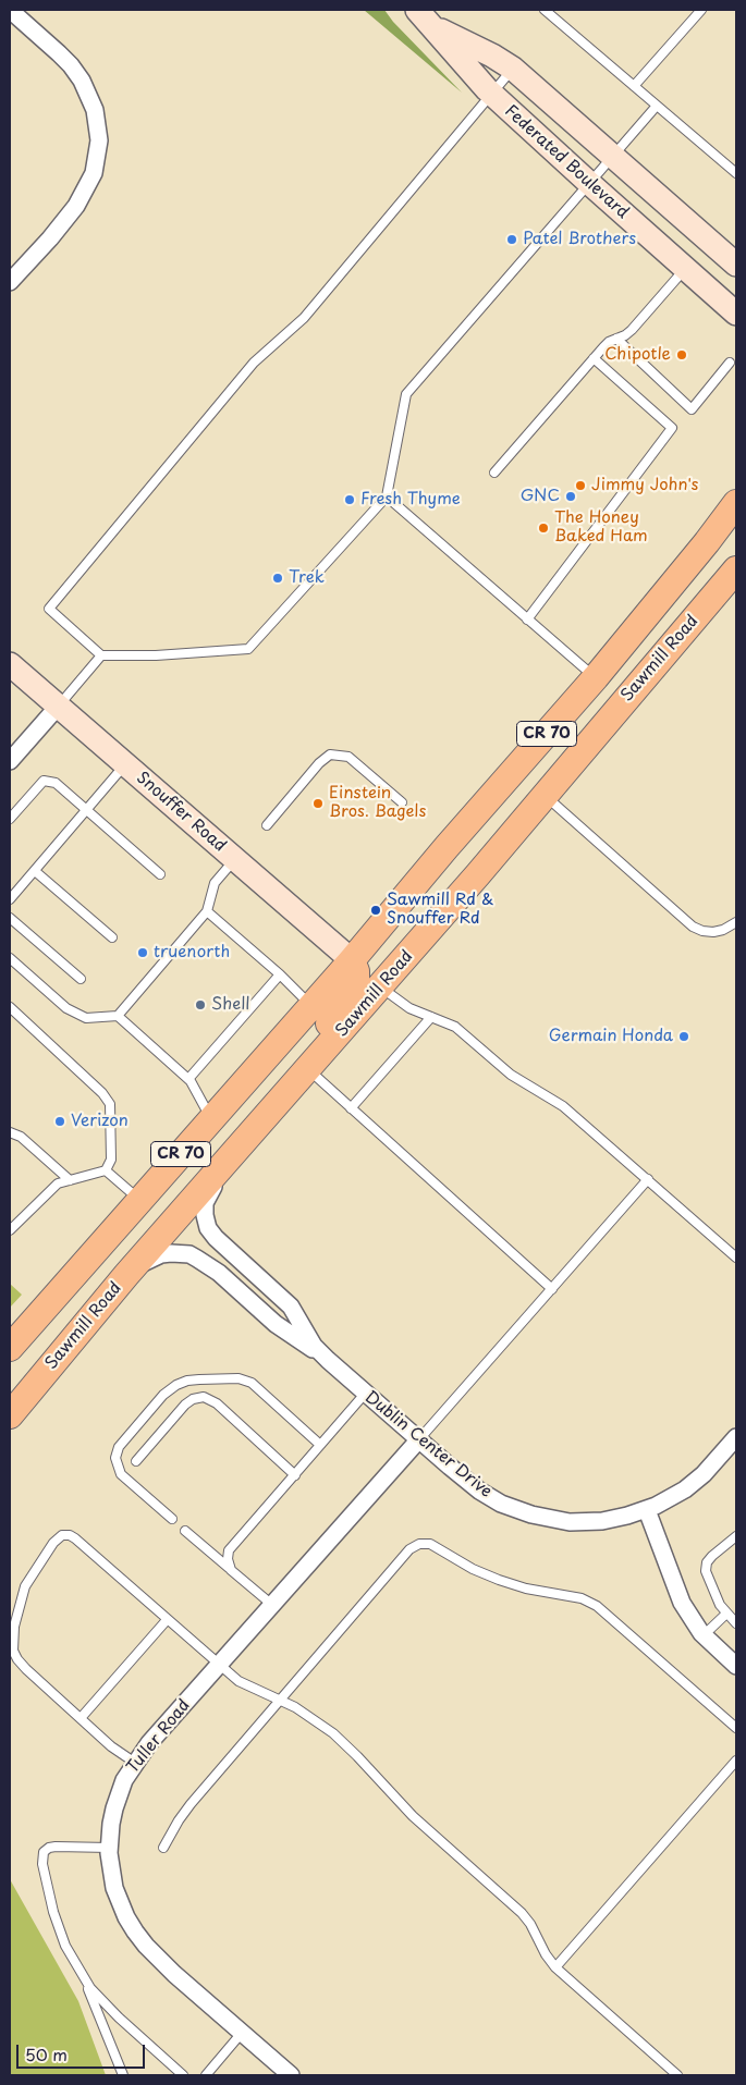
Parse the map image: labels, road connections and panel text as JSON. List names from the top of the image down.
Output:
{
  "streets": {
    "main road": [
      "Federated Boulevard",
      "Sawmill Road",
      "CR 70",
      "Snouffer Road"
    ],
    "street": ["Dublin Center Drive", "Tuller Road"]
  },
  "crossings": [
    ["Sawmill Road", "Dublin Center Drive"],
    ["CR 70", "Snouffer Road"],
    ["Dublin Center Drive", "Tuller Road"]
  ],
  "places": [
    "Patel Brothers",
    "Chipotle",
    "Jimmy John's",
    "GNC",
    "Fresh Thyme",
    "The Honey Baked Ham",
    "Trek",
    "Einstein Bros. Bagels",
    "Sawmill Rd & Snouffer Rd",
    "truenorth",
    "Shell",
    "Germain Honda",
    "Verizon"
  ],
  "scale_bar": "50 m"
}
